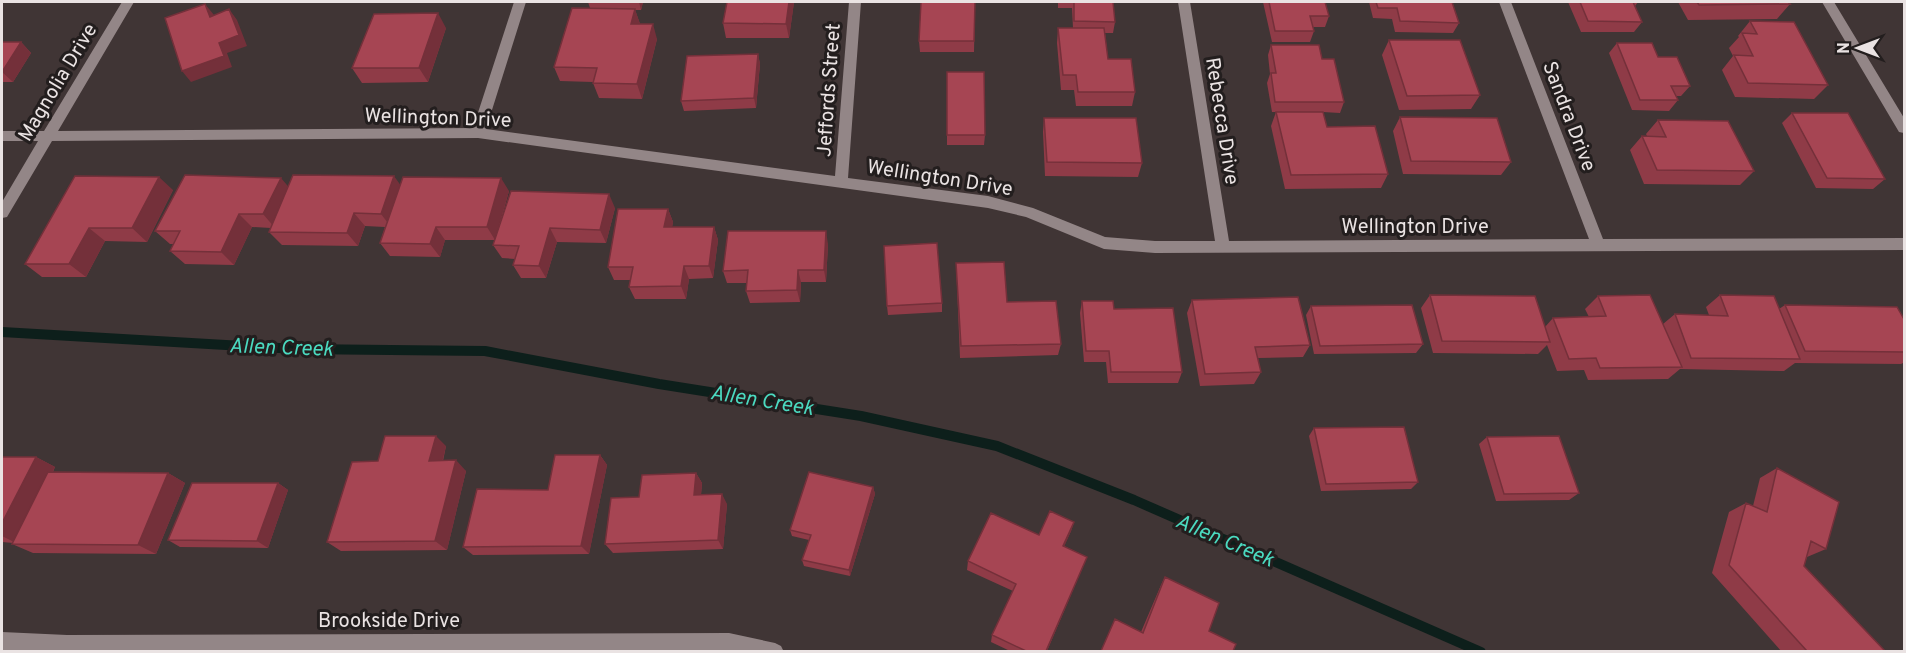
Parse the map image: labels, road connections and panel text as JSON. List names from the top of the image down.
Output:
{
  "streets": {
    "street": [
      "Magnolia Drive",
      "Jeffords Street",
      "Sandra Drive",
      "Wellington Drive",
      "Rebecca Drive",
      "Brookside Drive"
    ]
  },
  "crossings": [
    ["Magnolia Drive", "Wellington Drive"],
    ["Jeffords Street", "Wellington Drive"],
    ["Sandra Drive", "Wellington Drive"],
    ["Wellington Drive", "Rebecca Drive"]
  ],
  "water": ["Allen Creek"],
  "north": "left"
}
